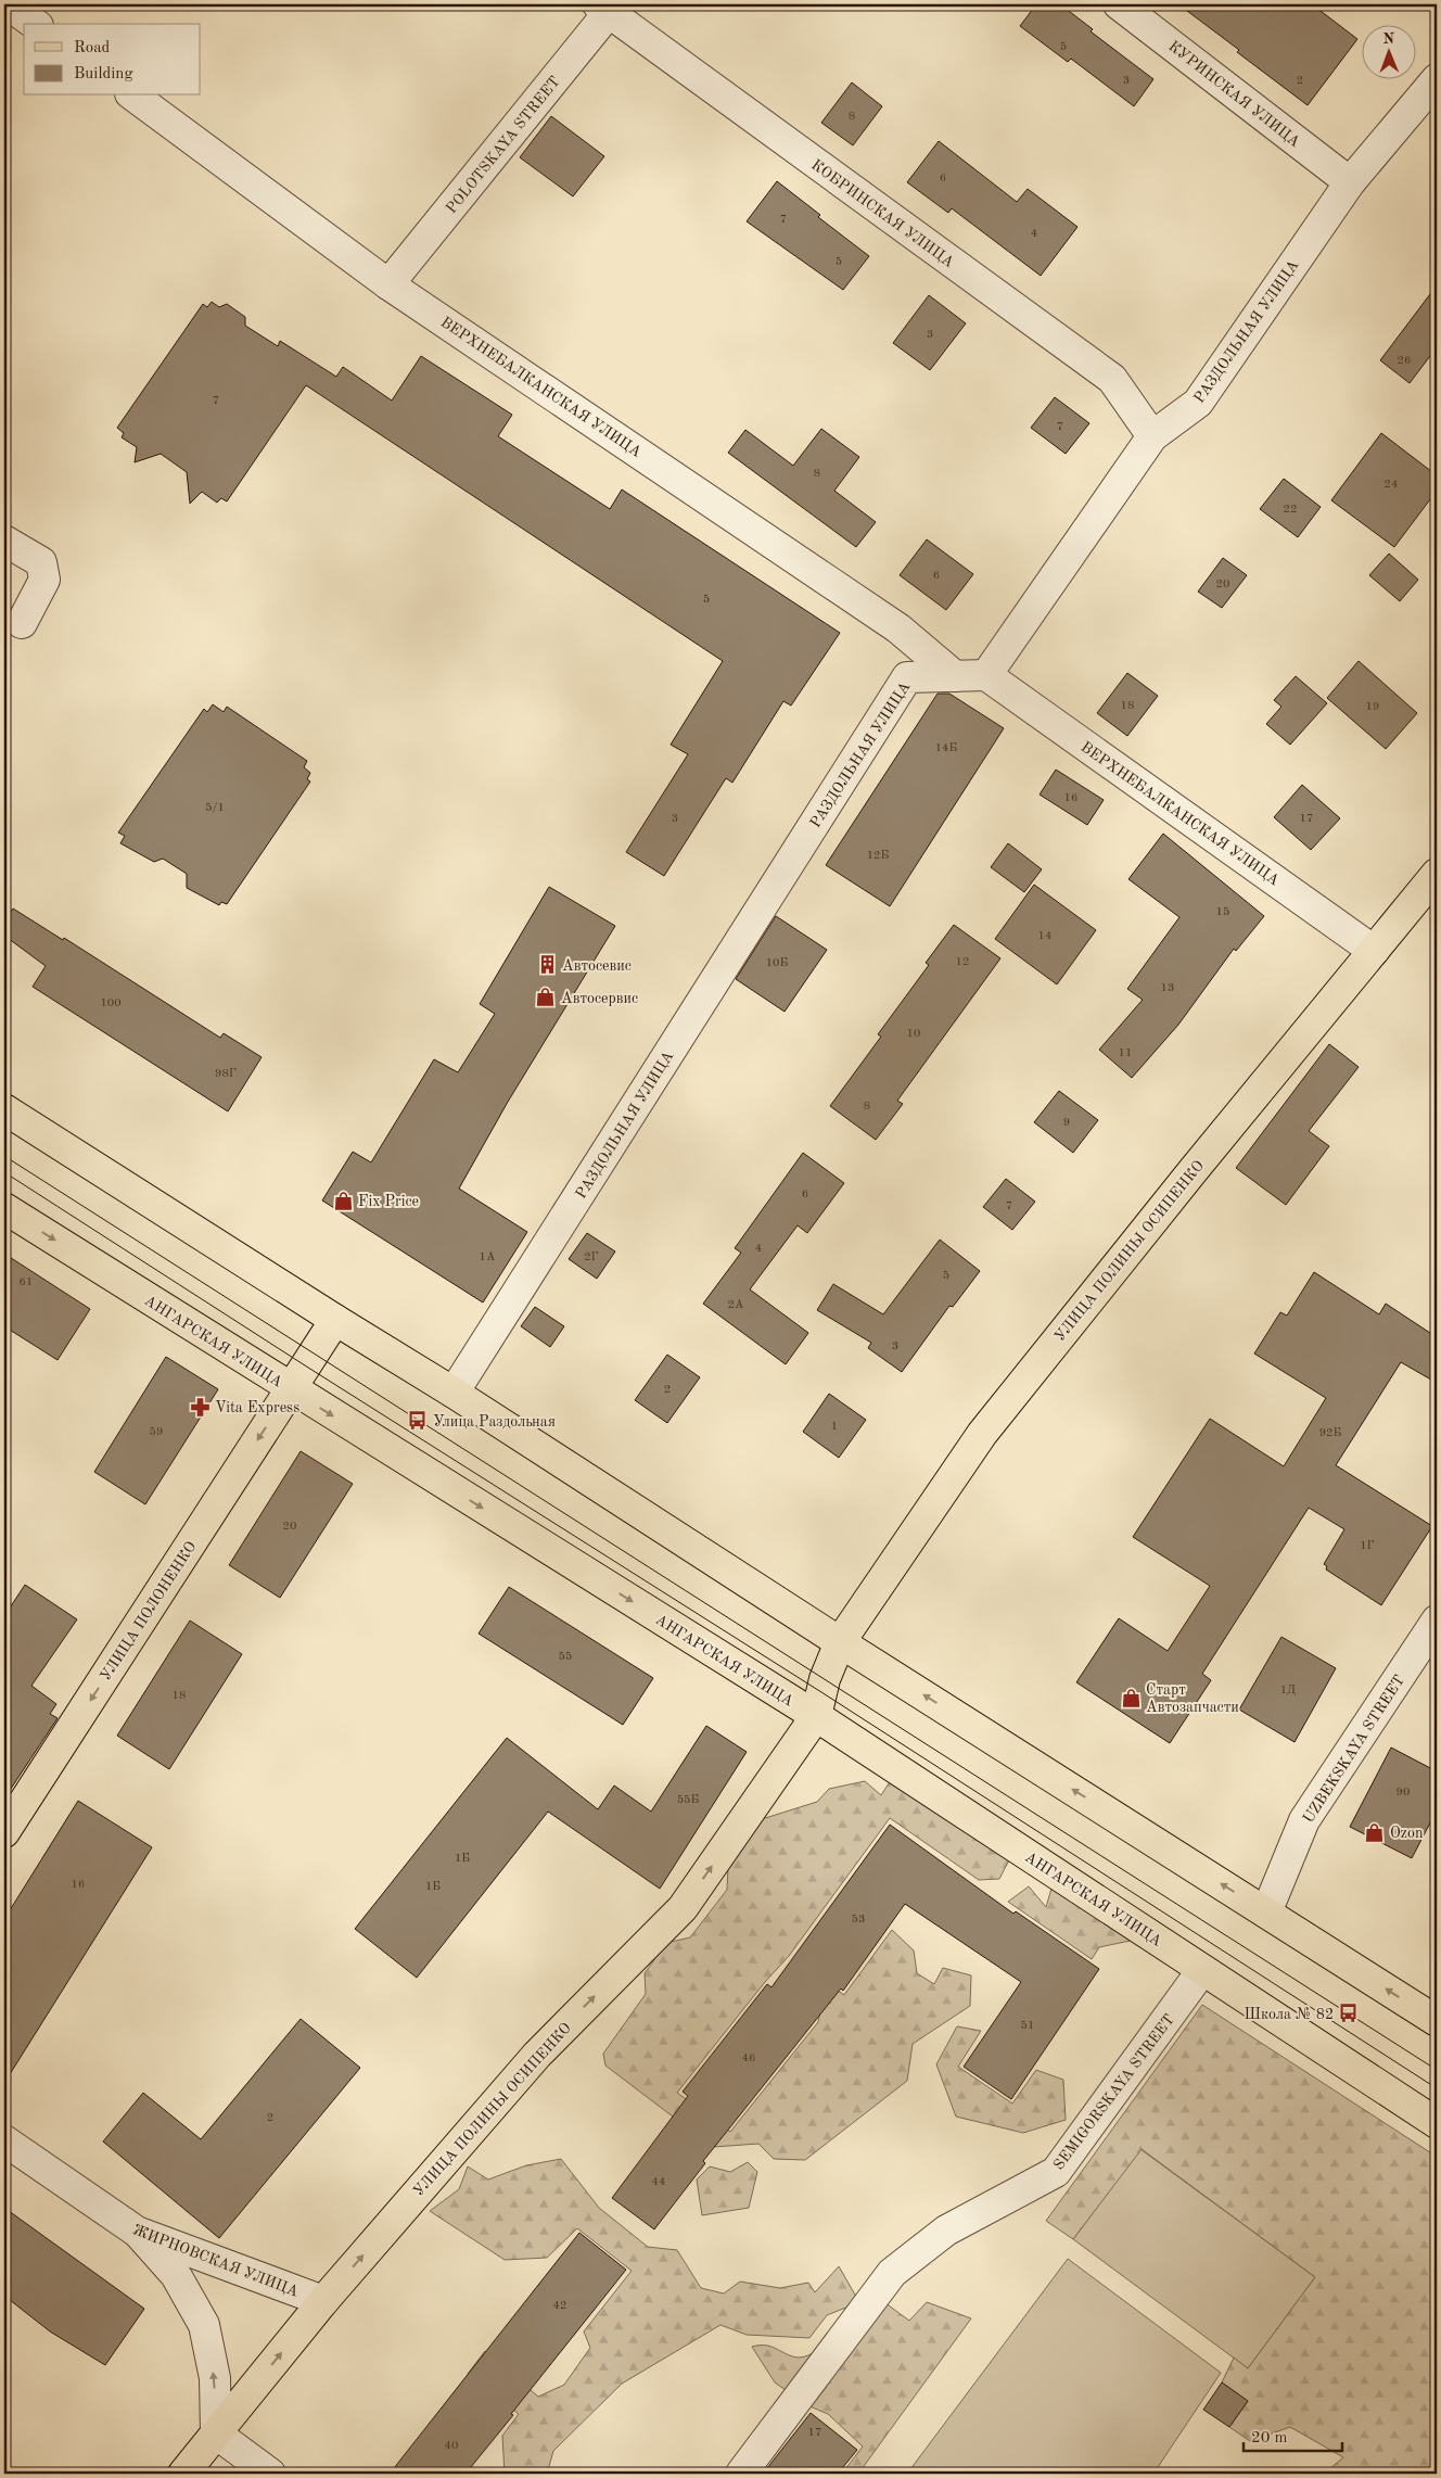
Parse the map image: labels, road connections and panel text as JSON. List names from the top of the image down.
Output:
{
  "streets": {
    "main road": ["УЛИЦА ПОЛИНЫ ОСИПЕНКО", "АНГАРСКАЯ УЛИЦА", "УЛИЦА ПОЛОНЕНКО"],
    "street": [
      "КУРИНСКАЯ УЛИЦА",
      "POLOTSKAYA STREET",
      "КОБРИНСКАЯ УЛИЦА",
      "РАЗДОЛЬНАЯ УЛИЦА",
      "ВЕРХНЕБАЛКАНСКАЯ УЛИЦА",
      "UZBEKSKAYA STREET",
      "SEMIGORSKAYA STREET",
      "ЖИРНОВСКАЯ УЛИЦА"
    ]
  },
  "crossings": [
    ["КУРИНСКАЯ УЛИЦА", "РАЗДОЛЬНАЯ УЛИЦА"],
    ["POLOTSKAYA STREET", "КОБРИНСКАЯ УЛИЦА"],
    ["POLOTSKAYA STREET", "ВЕРХНЕБАЛКАНСКАЯ УЛИЦА"],
    ["КОБРИНСКАЯ УЛИЦА", "РАЗДОЛЬНАЯ УЛИЦА"],
    ["РАЗДОЛЬНАЯ УЛИЦА", "ВЕРХНЕБАЛКАНСКАЯ УЛИЦА"],
    ["ВЕРХНЕБАЛКАНСКАЯ УЛИЦА", "УЛИЦА ПОЛИНЫ ОСИПЕНКО"],
    ["УЛИЦА ПОЛИНЫ ОСИПЕНКО", "АНГАРСКАЯ УЛИЦА"],
    ["УЛИЦА ПОЛИНЫ ОСИПЕНКО", "ЖИРНОВСКАЯ УЛИЦА"],
    ["АНГАРСКАЯ УЛИЦА", "УЛИЦА ПОЛОНЕНКО"],
    ["АНГАРСКАЯ УЛИЦА", "SEMIGORSKAYA STREET"]
  ],
  "one_way": ["УЛИЦА ПОЛИНЫ ОСИПЕНКО", "УЛИЦА ПОЛОНЕНКО"],
  "places": {
    "building": ["Автосевис"],
    "shop": [
      "Автосервис",
      "Fix Price",
      "Старт Автозапчасти",
      "Ozon"
    ],
    "pharmacy": ["Vita Express"],
    "bus stop": ["Улица Раздольная", "Школа № 82"]
  },
  "house_numbers": [
    "5",
    "3",
    "2",
    "8",
    "6",
    "7",
    "4",
    "5",
    "3",
    "26",
    "7",
    "7",
    "8",
    "24",
    "22",
    "6",
    "20",
    "5",
    "18",
    "19",
    "14Б",
    "16",
    "5/1",
    "3",
    "17",
    "12Б",
    "15",
    "14",
    "12",
    "10Б",
    "13",
    "100",
    "10",
    "11",
    "98Г",
    "8",
    "9",
    "6",
    "7",
    "4",
    "1А",
    "2Г",
    "5",
    "61",
    "2А",
    "3",
    "2",
    "1",
    "59",
    "92Б",
    "20",
    "1Г",
    "55",
    "1Д",
    "18",
    "90",
    "55Б",
    "1Б",
    "16",
    "1Б",
    "53",
    "51",
    "46",
    "2",
    "44",
    "42",
    "17",
    "40"
  ],
  "legend": ["Road", "Building"],
  "scale_bar": "20 m",
  "north": "top"
}
